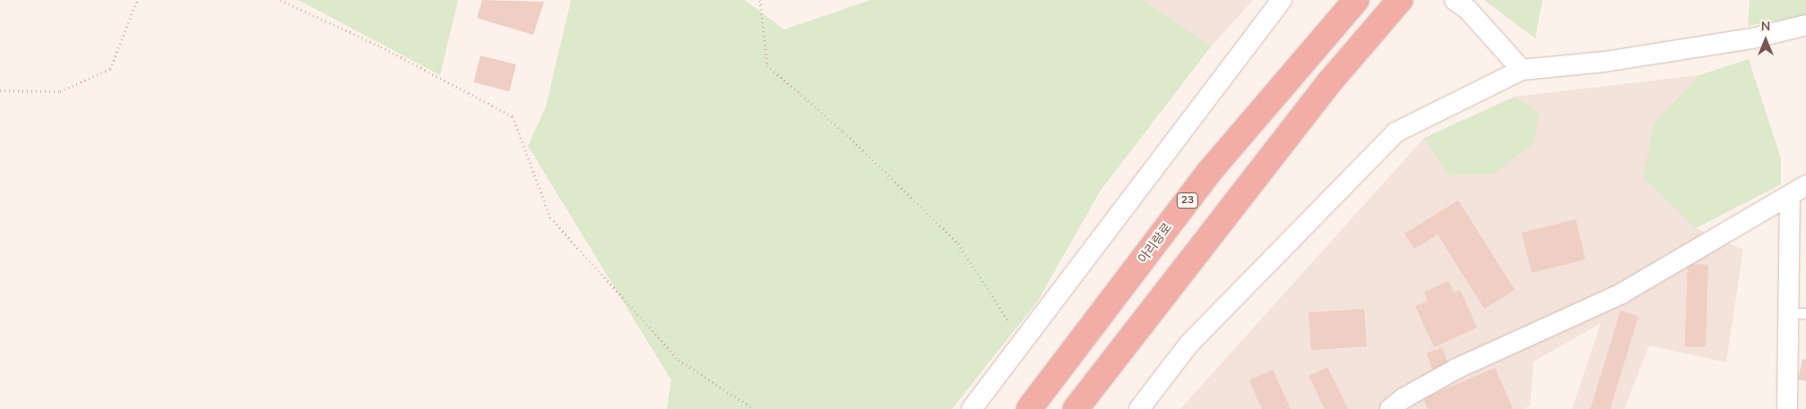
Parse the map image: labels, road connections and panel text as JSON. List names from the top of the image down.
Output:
{
  "streets": {
    "highway": ["23", "아리랑로"]
  },
  "north": "top"
}
